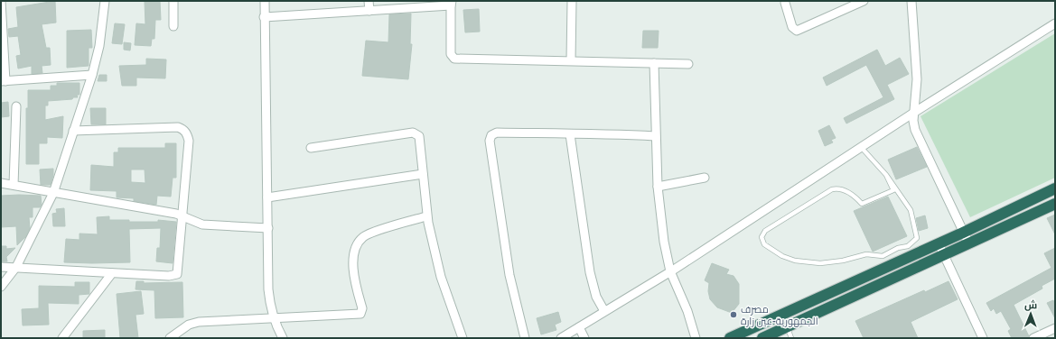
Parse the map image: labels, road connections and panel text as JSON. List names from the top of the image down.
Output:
{
  "places": ["مصرف الجمهورية-عين زارة"],
  "north": "top"
}
